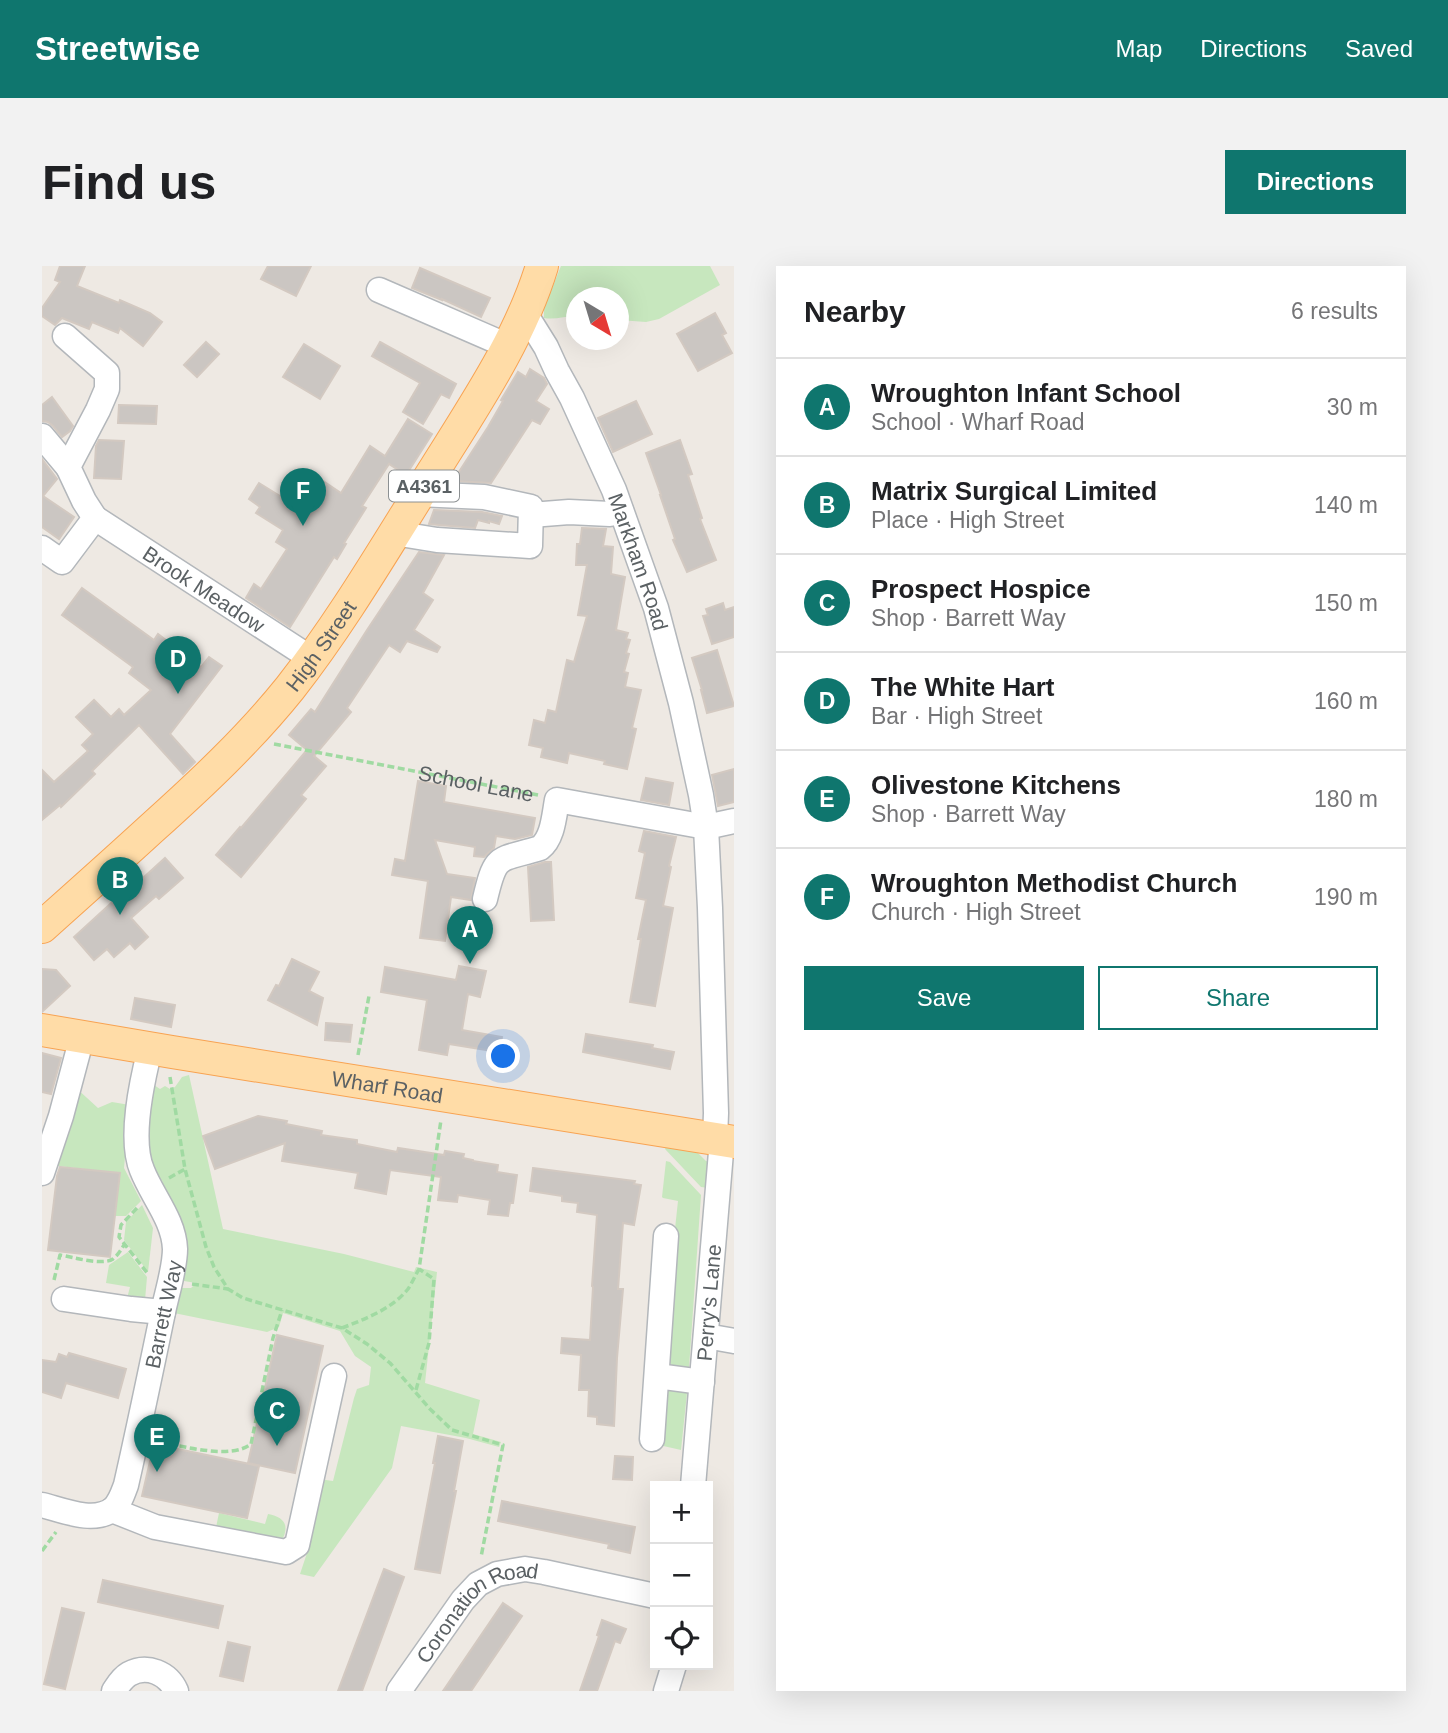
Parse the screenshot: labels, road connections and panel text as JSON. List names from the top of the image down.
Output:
{
  "streets": {
    "main road": ["A4361", "High Street", "Wharf Road"],
    "street": [
      "Markham Road",
      "Brook Meadow",
      "School Lane",
      "Perry's Lane",
      "Barrett Way",
      "Coronation Road"
    ]
  },
  "crossings": [
    ["A4361", "Markham Road"],
    ["A4361", "High Street"],
    ["Markham Road", "High Street"],
    ["Markham Road", "School Lane"],
    ["Markham Road", "Wharf Road"],
    ["Markham Road", "Perry's Lane"],
    ["Brook Meadow", "High Street"],
    ["High Street", "School Lane"],
    ["Wharf Road", "Perry's Lane"],
    ["Wharf Road", "Barrett Way"]
  ],
  "north": "bottom right",
  "page": {
    "header": "Streetwise",
    "nav": ["Map", "Directions", "Saved"],
    "buttons": [
      "Directions",
      ["Save", "Share"]
    ],
    "title": "Find us",
    "heading": ["Nearby", "6 results"],
    "list": [
      {
        "mark": "A",
        "name": "Wroughton Infant School",
        "note": "School · Wharf Road",
        "value": "30 m"
      },
      {
        "mark": "B",
        "name": "Matrix Surgical Limited",
        "note": "Place · High Street",
        "value": "140 m"
      },
      {
        "mark": "C",
        "name": "Prospect Hospice",
        "note": "Shop · Barrett Way",
        "value": "150 m"
      },
      {
        "mark": "D",
        "name": "The White Hart",
        "note": "Bar · High Street",
        "value": "160 m"
      },
      {
        "mark": "E",
        "name": "Olivestone Kitchens",
        "note": "Shop · Barrett Way",
        "value": "180 m"
      },
      {
        "mark": "F",
        "name": "Wroughton Methodist Church",
        "note": "Church · High Street",
        "value": "190 m"
      }
    ],
    "pins": [
      "F",
      "D",
      "B",
      "A",
      "C",
      "E"
    ],
    "map_buttons": ["+", "−"]
  }
}
